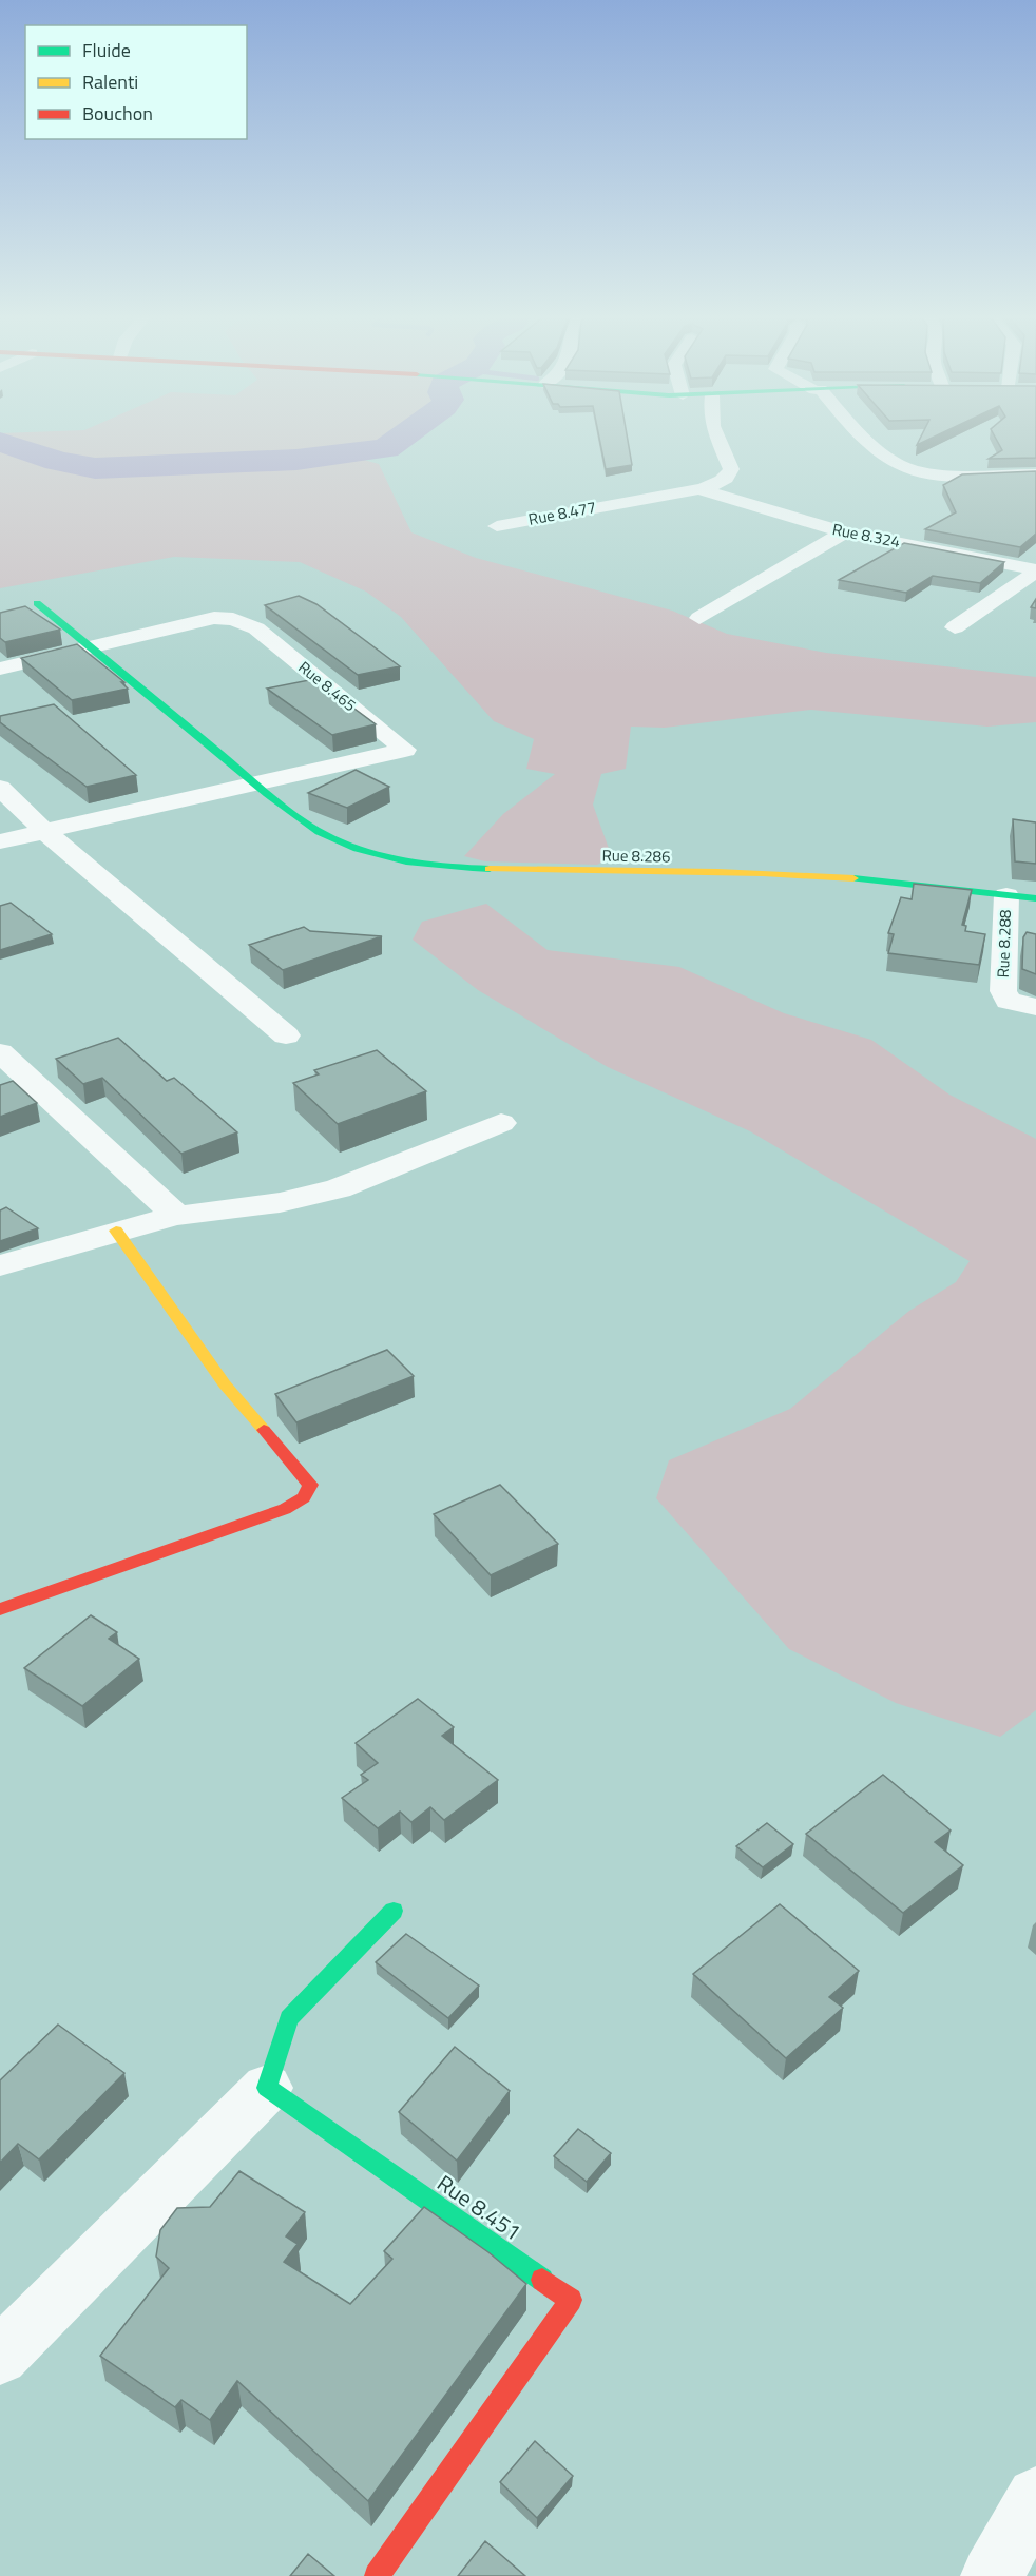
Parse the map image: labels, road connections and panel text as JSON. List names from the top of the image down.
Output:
{
  "streets": {
    "street": [
      "Rue 8.477",
      "Rue 8.324",
      "Rue 8.465",
      "Rue 8.286",
      "Rue 8.288",
      "Rue 8.451"
    ]
  },
  "crossings": [
    ["Rue 8.477", "Rue 8.324"],
    ["Rue 8.465", "Rue 8.286"],
    ["Rue 8.286", "Rue 8.288"]
  ],
  "legend": ["Fluide", "Ralenti", "Bouchon"]
}
